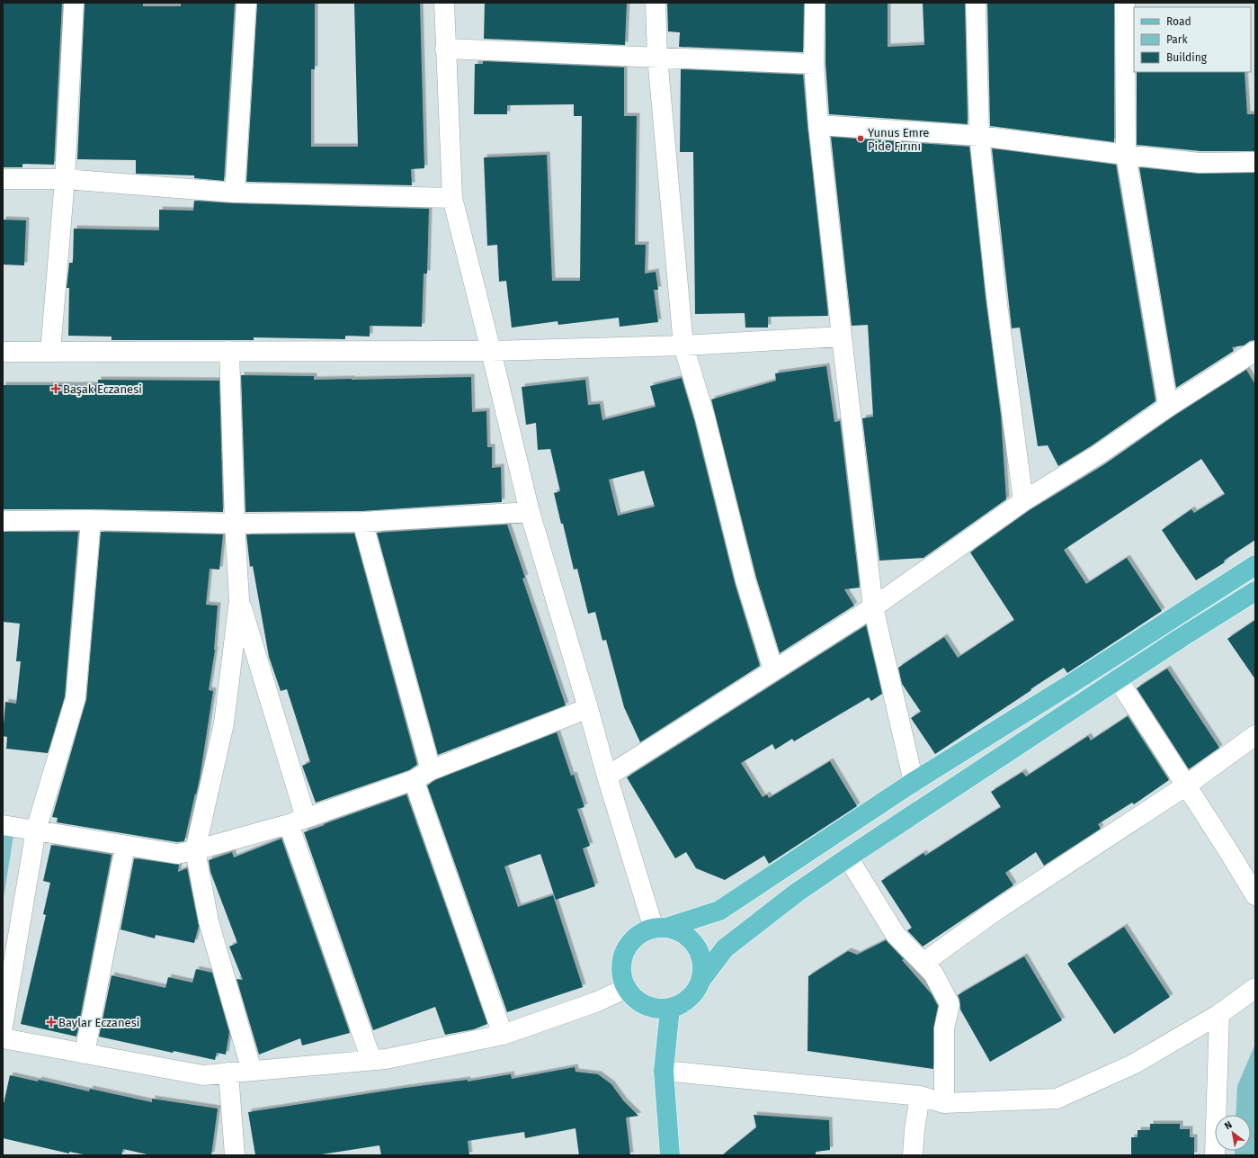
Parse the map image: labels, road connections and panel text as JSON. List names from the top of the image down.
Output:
{
  "places": {
    "other": ["Yunus Emre Pide Fırını"],
    "health": ["Başak Eczanesi", "Baylar Eczanesi"]
  },
  "legend": ["Road", "Park", "Building"],
  "north": "top left"
}
